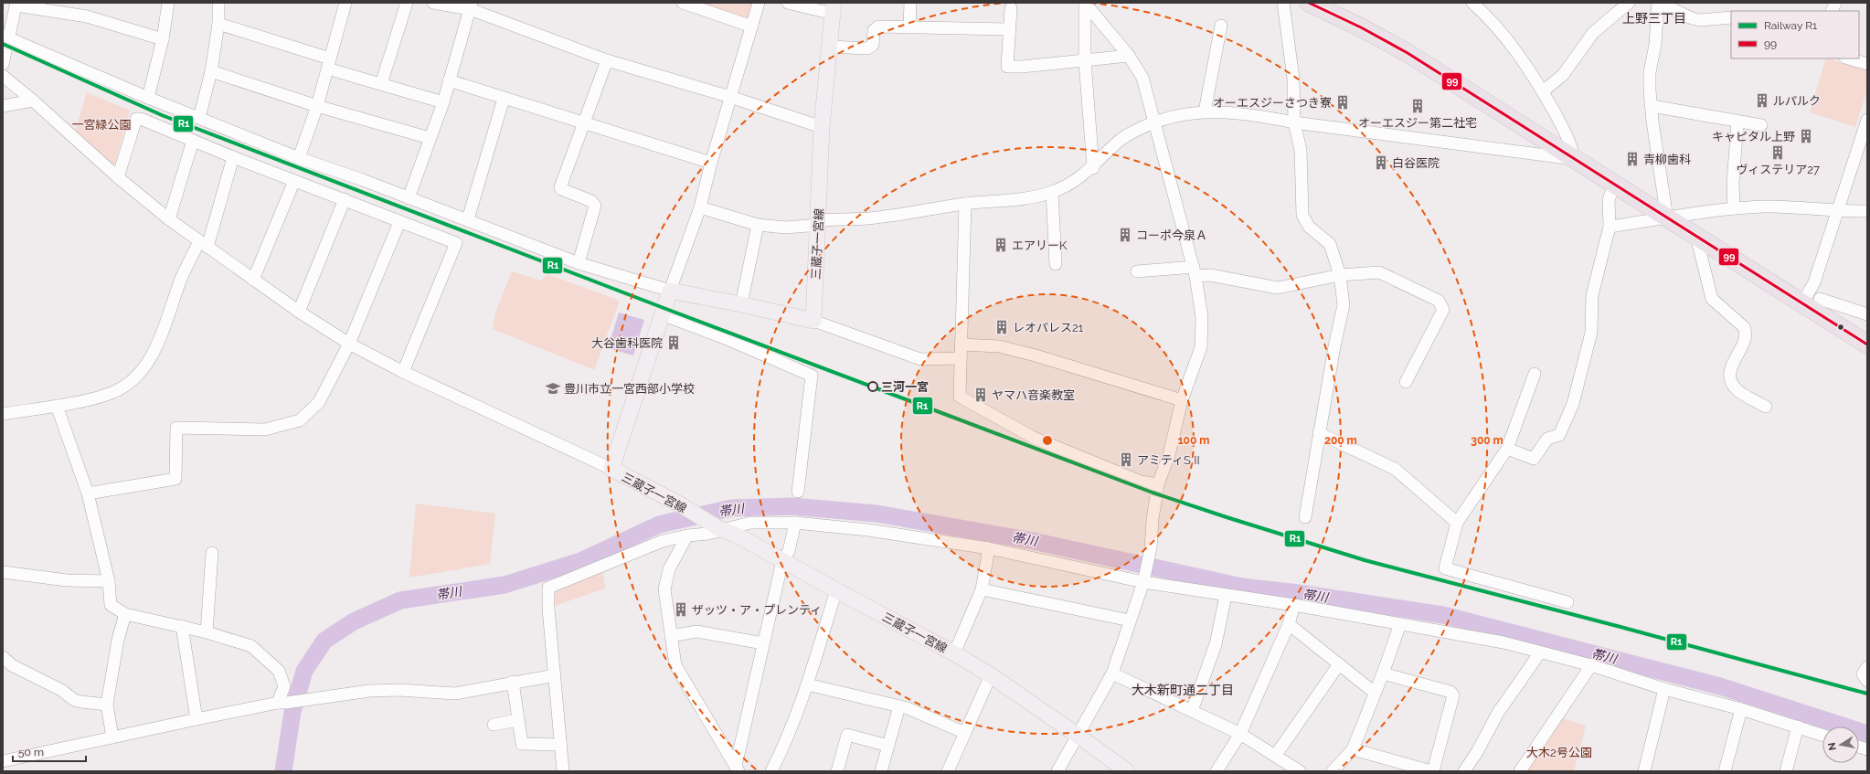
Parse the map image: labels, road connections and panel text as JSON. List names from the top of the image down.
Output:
{
  "streets": {
    "main road": ["三蔵子一宮線"]
  },
  "districts": ["上野三丁目", "大木新町通二丁目"],
  "water": ["帯川"],
  "parks": ["一宮緑公園", "大木2号公園"],
  "places": {
    "building": [
      "ルパルク",
      "オーエスジーさつき寮",
      "オーエスジー第二社宅",
      "キャピタル上野",
      "ヴィステリア27",
      "青柳歯科",
      "白谷医院",
      "コーポ今泉Ａ",
      "エアリーK",
      "レオパレス21",
      "大谷歯科医院",
      "ヤマハ音楽教室",
      "アミティS II",
      "ザッツ・ア・プレンティ"
    ],
    "other": ["三河一宮"],
    "school or university": ["豊川市立一宮西部小学校"]
  },
  "lines": ["transit line 99", "rail line R1"],
  "legend": ["Railway R1", "99"],
  "scale_bar": "50 m",
  "north": "left",
  "rings": ["100 m", "200 m", "300 m"]
}
